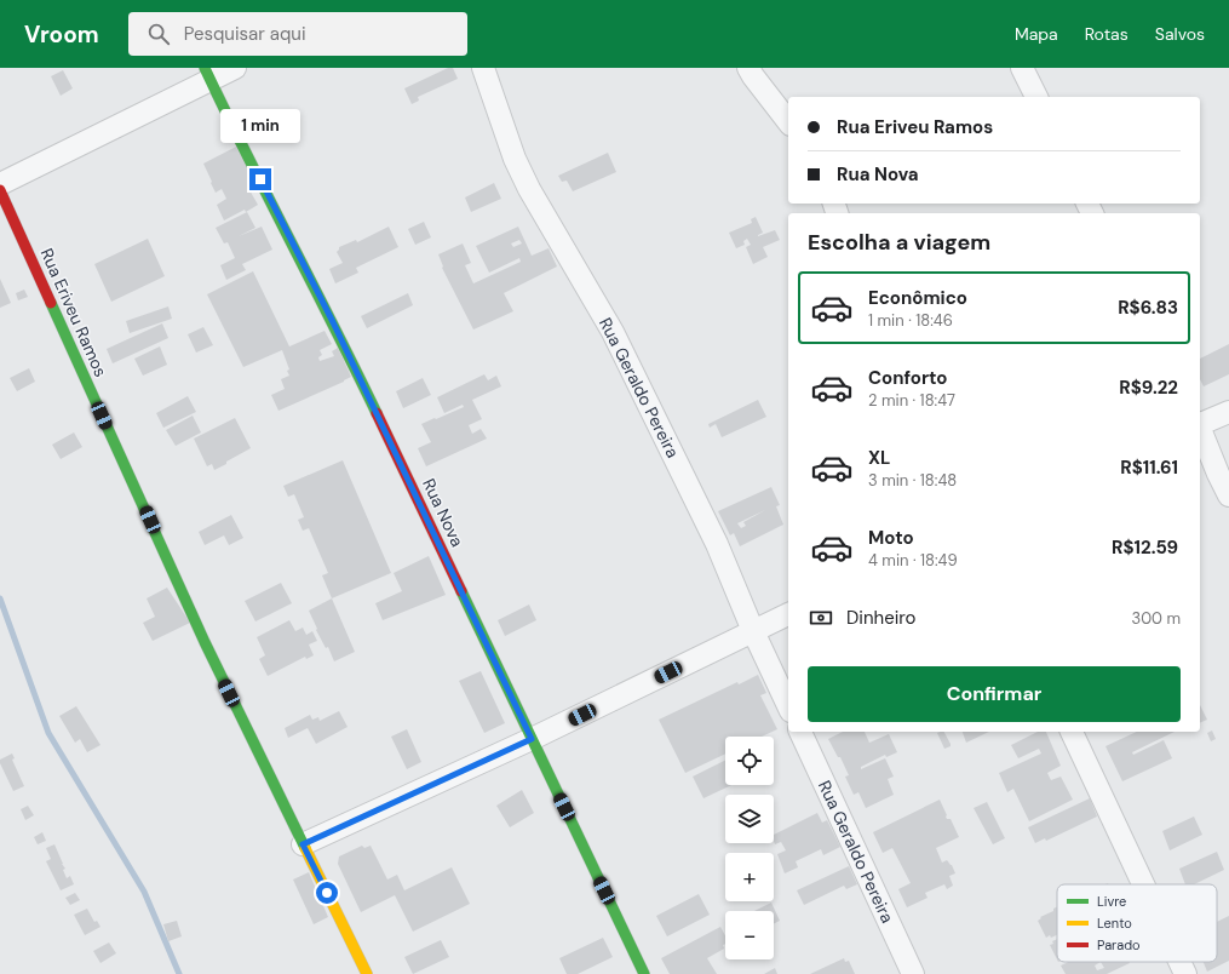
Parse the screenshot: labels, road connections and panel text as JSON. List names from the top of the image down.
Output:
{
  "streets": {
    "street": ["Rua Eriveu Ramos", "Rua Geraldo Pereira", "Rua Nova"]
  },
  "legend": ["Livre", "Lento", "Parado"],
  "page": {
    "header": "Vroom",
    "search": "Pesquisar aqui",
    "nav": ["Mapa", "Rotas", "Salvos"],
    "banner": ["Rua Eriveu Ramos", "Rua Nova"],
    "bubble": "1 min",
    "heading": "Escolha a viagem",
    "list": [
      {
        "name": "Econômico",
        "note": "1 min · 18:46",
        "value": "R$6.83"
      },
      {
        "name": "Conforto",
        "note": "2 min · 18:47",
        "value": "R$9.22"
      },
      {
        "name": "XL",
        "note": "3 min · 18:48",
        "value": "R$11.61"
      },
      {
        "name": "Moto",
        "note": "4 min · 18:49",
        "value": "R$12.59"
      }
    ],
    "pay": ["Dinheiro", "300 m"],
    "buttons": "Confirmar",
    "map_buttons": ["+", "−"]
  }
}
